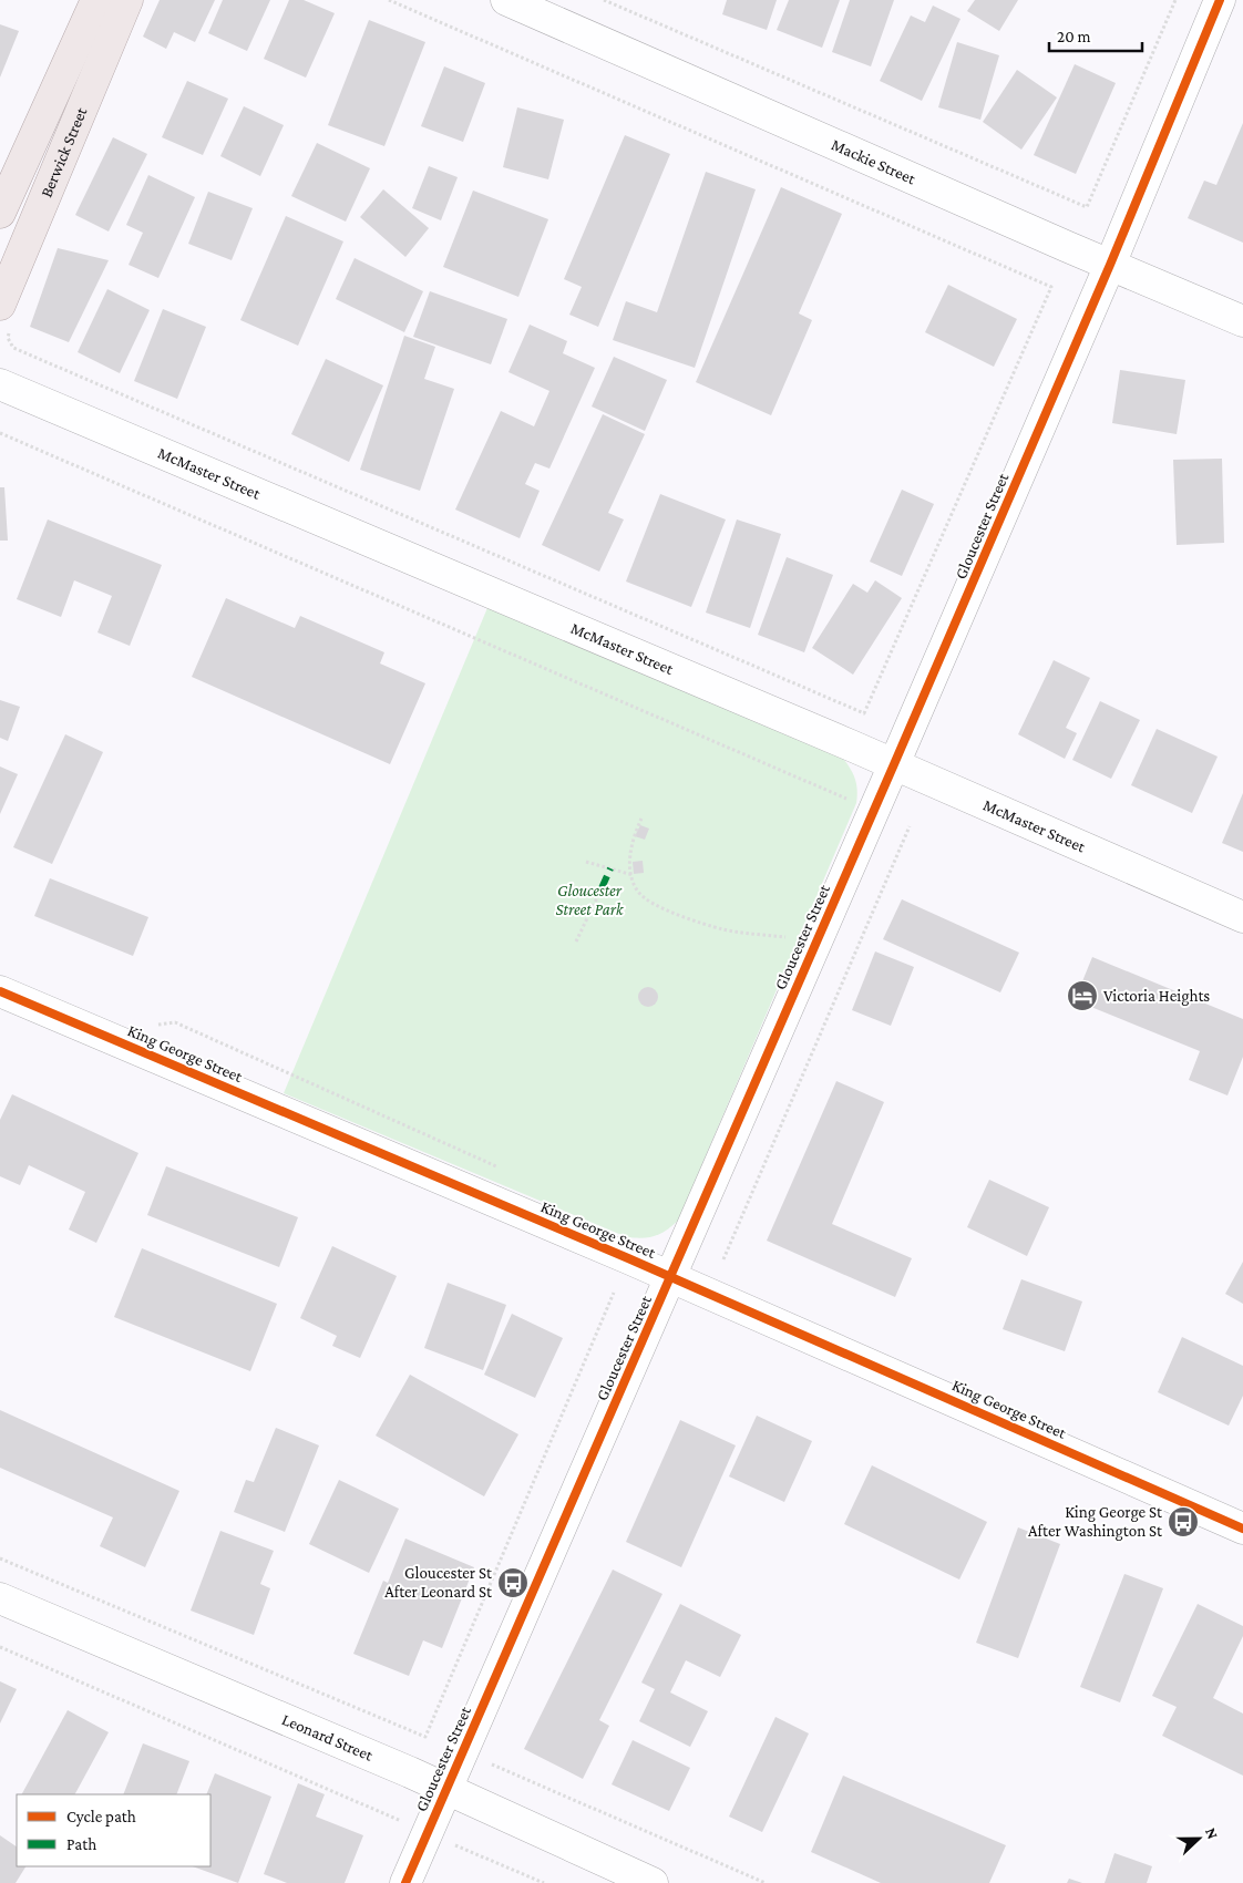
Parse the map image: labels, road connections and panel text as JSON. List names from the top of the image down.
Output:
{
  "streets": {
    "main road": ["Berwick Street"],
    "street": [
      "Mackie Street",
      "McMaster Street",
      "Gloucester Street",
      "King George Street",
      "Leonard Street"
    ]
  },
  "crossings": [
    ["Mackie Street", "Gloucester Street"],
    ["McMaster Street", "Gloucester Street"],
    ["Gloucester Street", "King George Street"],
    ["Gloucester Street", "Leonard Street"]
  ],
  "parks": ["Gloucester Street Park"],
  "places": {
    "hotel": ["Victoria Heights"],
    "bus stop": ["King George St After Washington St", "Gloucester St After Leonard St"]
  },
  "legend": ["Cycle path", "Path"],
  "scale_bar": "20 m",
  "north": "right"
}
